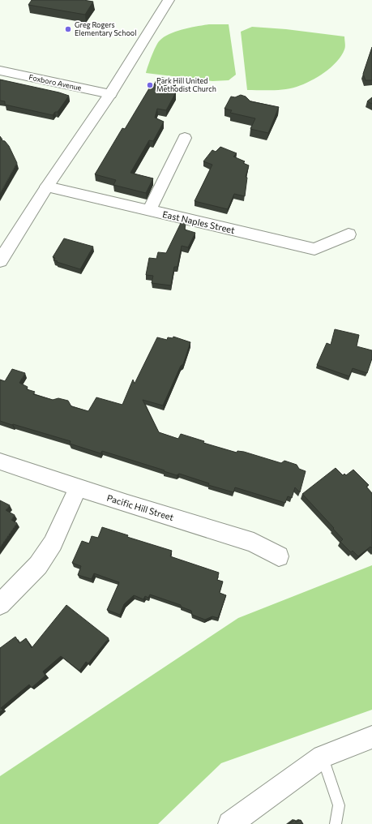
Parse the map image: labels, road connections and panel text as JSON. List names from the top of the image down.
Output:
{
  "streets": {
    "street": ["Foxboro Avenue", "East Naples Street", "Pacific Hill Street"]
  },
  "places": ["Greg Rogers Elementary School", "Park Hill United Methodist Church"]
}
